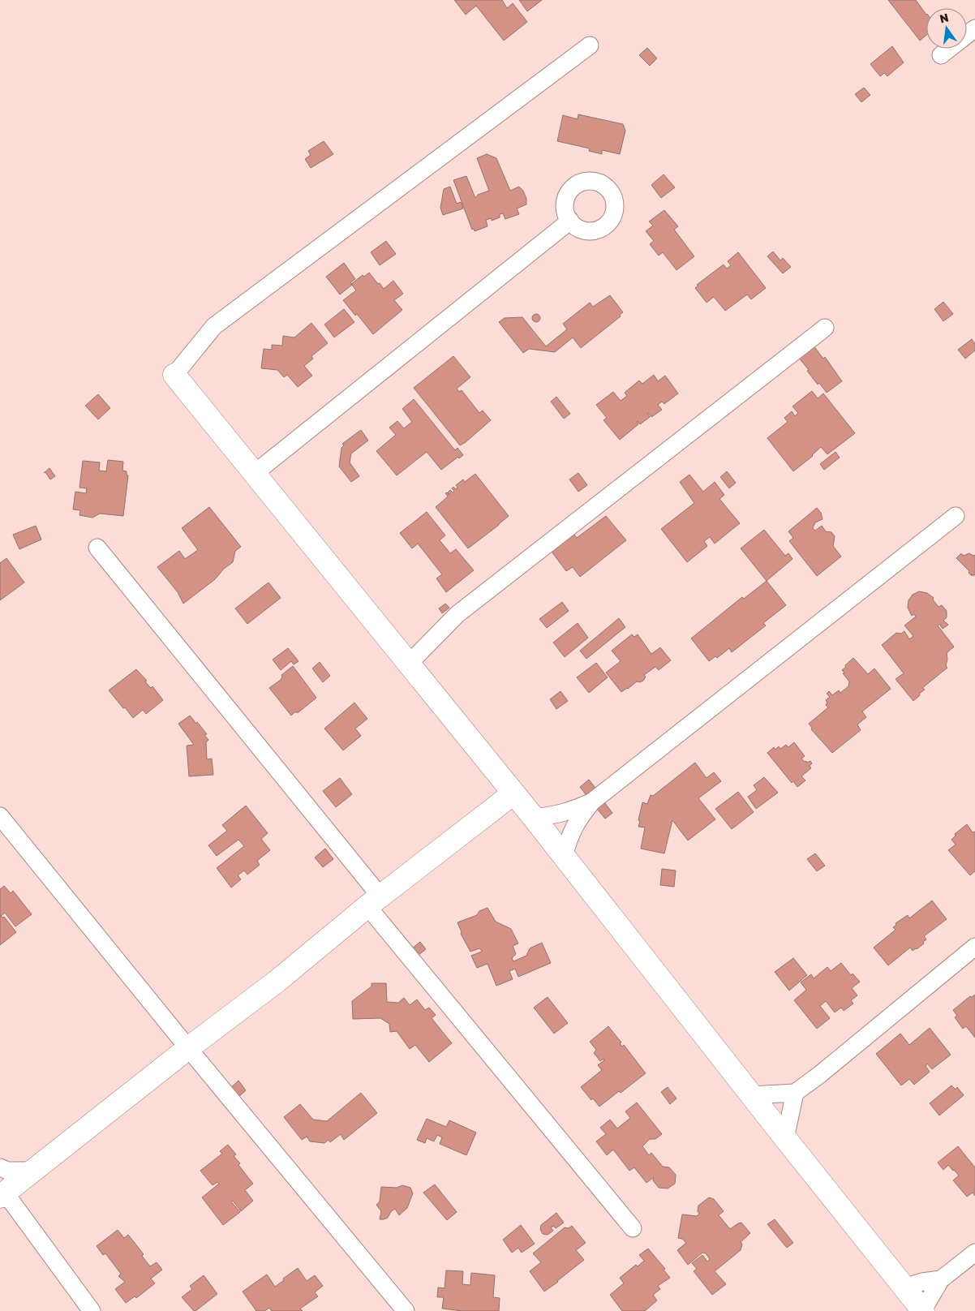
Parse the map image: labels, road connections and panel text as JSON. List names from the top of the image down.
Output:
{
  "north": "top"
}
